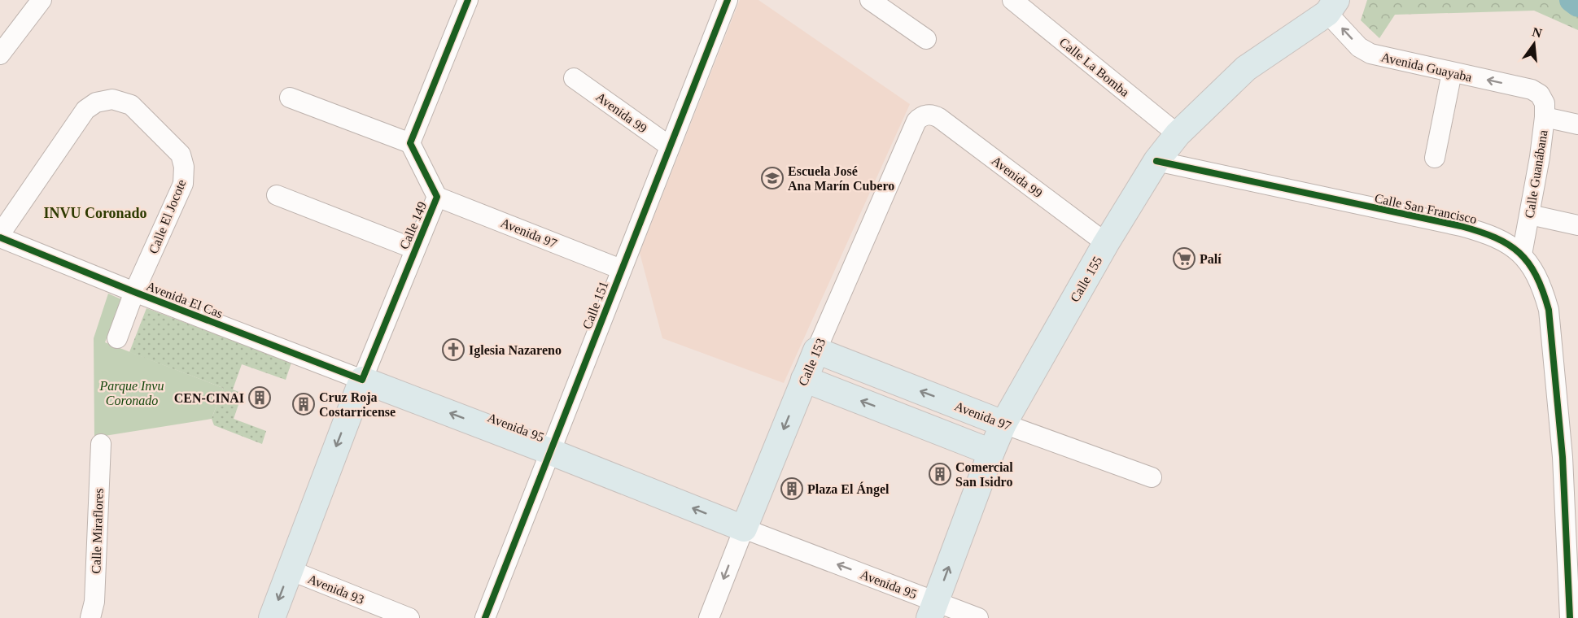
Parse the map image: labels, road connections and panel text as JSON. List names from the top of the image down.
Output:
{
  "streets": {
    "main road": [
      "Calle 149",
      "Avenida 97",
      "Calle 155",
      "Calle 153",
      "Avenida 95"
    ],
    "street": [
      "Calle La Bomba",
      "Avenida Guayaba",
      "Avenida 99",
      "Calle Guanábana",
      "Calle San Francisco",
      "Calle El Jocote",
      "Avenida El Cas",
      "Calle 151",
      "Calle Miraflores",
      "Avenida 93"
    ]
  },
  "crossings": [
    ["Calle La Bomba", "Calle 155"],
    ["Avenida Guayaba", "Calle Guanábana"],
    ["Avenida Guayaba", "Calle 155"],
    ["Avenida 99", "Calle 155"],
    ["Avenida 99", "Calle 151"],
    ["Avenida 99", "Calle 153"],
    ["Calle Guanábana", "Calle San Francisco"],
    ["Calle San Francisco", "Calle 155"],
    ["Calle El Jocote", "Avenida El Cas"],
    ["Calle 149", "Avenida 97"],
    ["Calle 149", "Avenida El Cas"],
    ["Calle 149", "Avenida 95"],
    ["Calle 149", "Avenida 93"],
    ["Avenida 97", "Calle 155"],
    ["Avenida 97", "Calle 151"],
    ["Avenida 97", "Calle 153"],
    ["Calle 155", "Avenida 95"],
    ["Avenida El Cas", "Avenida 95"],
    ["Calle 151", "Avenida 95"],
    ["Calle 153", "Avenida 95"]
  ],
  "one_way": ["Avenida Guayaba", "Calle 149", "Calle 153"],
  "districts": ["INVU Coronado"],
  "parks": ["Parque Invu Coronado"],
  "places": {
    "school or university": ["Escuela José Ana Marín Cubero"],
    "supermarket": ["Palí"],
    "church": ["Iglesia Nazareno"],
    "building": [
      "CEN-CINAI",
      "Cruz Roja Costarricense",
      "Comercial San Isidro",
      "Plaza El Ángel"
    ]
  },
  "north": "top"
}
